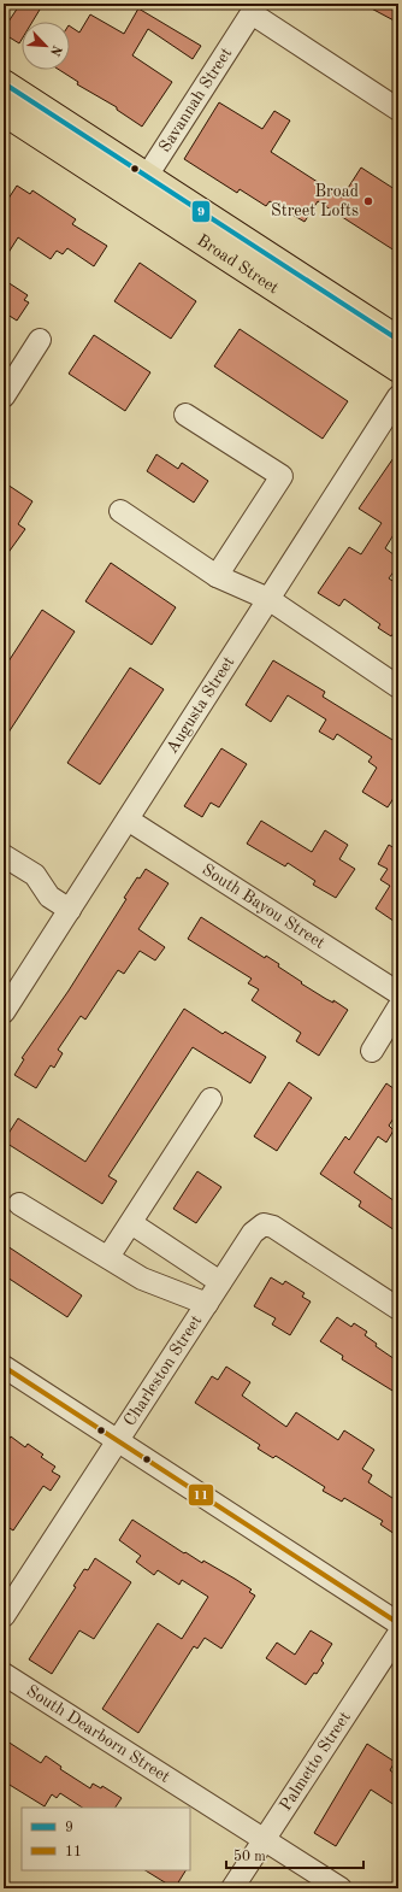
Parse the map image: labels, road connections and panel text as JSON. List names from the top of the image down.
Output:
{
  "streets": {
    "main road": ["Broad Street"],
    "street": [
      "Savannah Street",
      "Augusta Street",
      "South Bayou Street",
      "Charleston Street",
      "South Dearborn Street",
      "Palmetto Street"
    ]
  },
  "crossings": [
    ["Savannah Street", "Broad Street"],
    ["Augusta Street", "South Bayou Street"],
    ["South Dearborn Street", "Palmetto Street"]
  ],
  "places": ["Broad Street Lofts"],
  "lines": ["transit line 9", "transit line 11"],
  "legend": ["9", "11"],
  "scale_bar": "50 m",
  "north": "bottom right"
}
